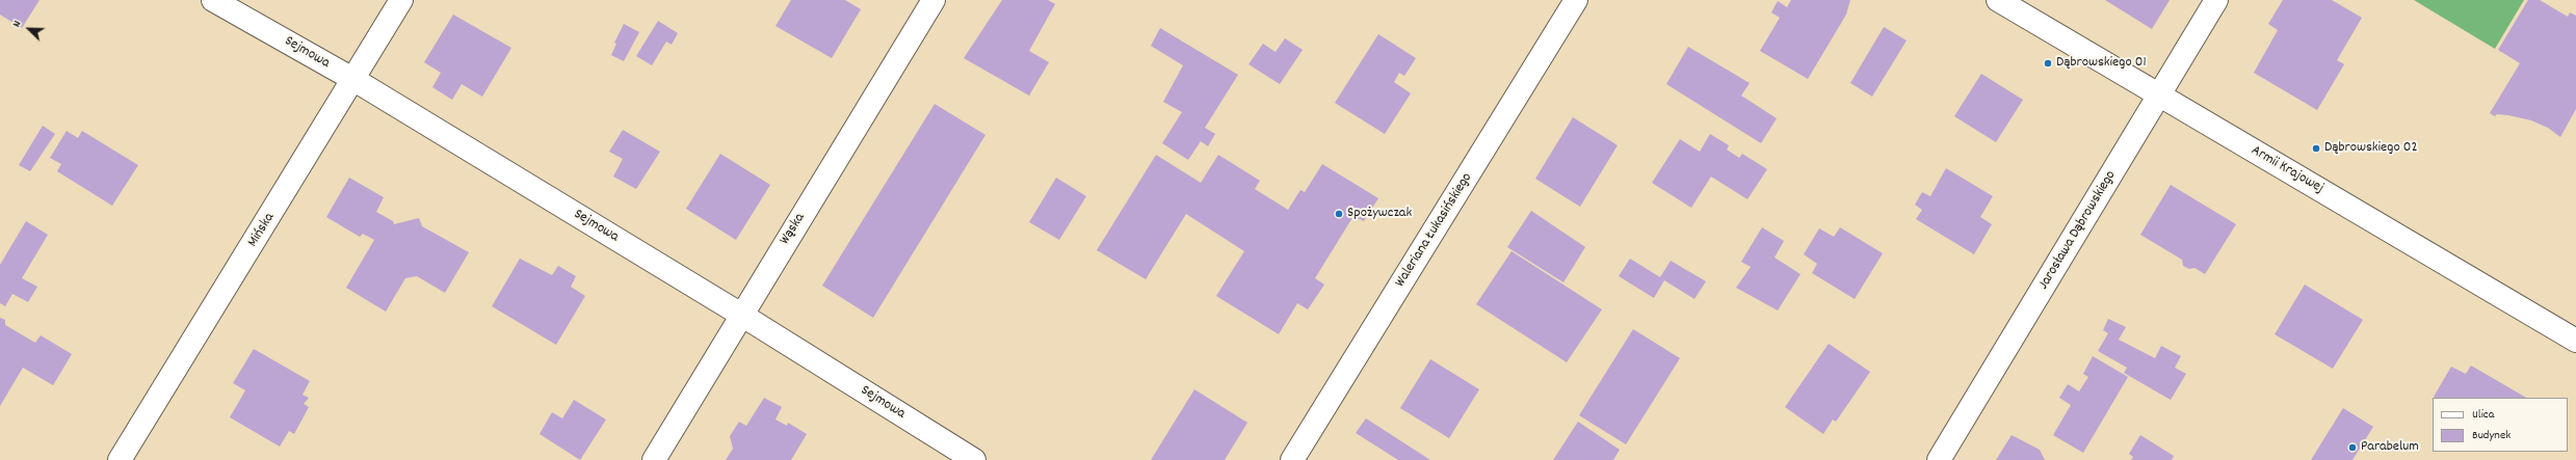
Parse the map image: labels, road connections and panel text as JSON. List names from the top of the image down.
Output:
{
  "streets": {
    "street": [
      "Sejmowa",
      "Armii Krajowej",
      "Wąska",
      "Mińska",
      "Waleriana Łukasińskiego",
      "Jarosława Dąbrowskiego"
    ]
  },
  "crossings": [
    ["Sejmowa", "Wąska"],
    ["Sejmowa", "Mińska"],
    ["Armii Krajowej", "Jarosława Dąbrowskiego"]
  ],
  "places": [
    "Dąbrowskiego 01",
    "Dąbrowskiego 02",
    "Spożywczak",
    "Parabelum"
  ],
  "legend": ["Ulica", "Budynek"],
  "north": "top left"
}
